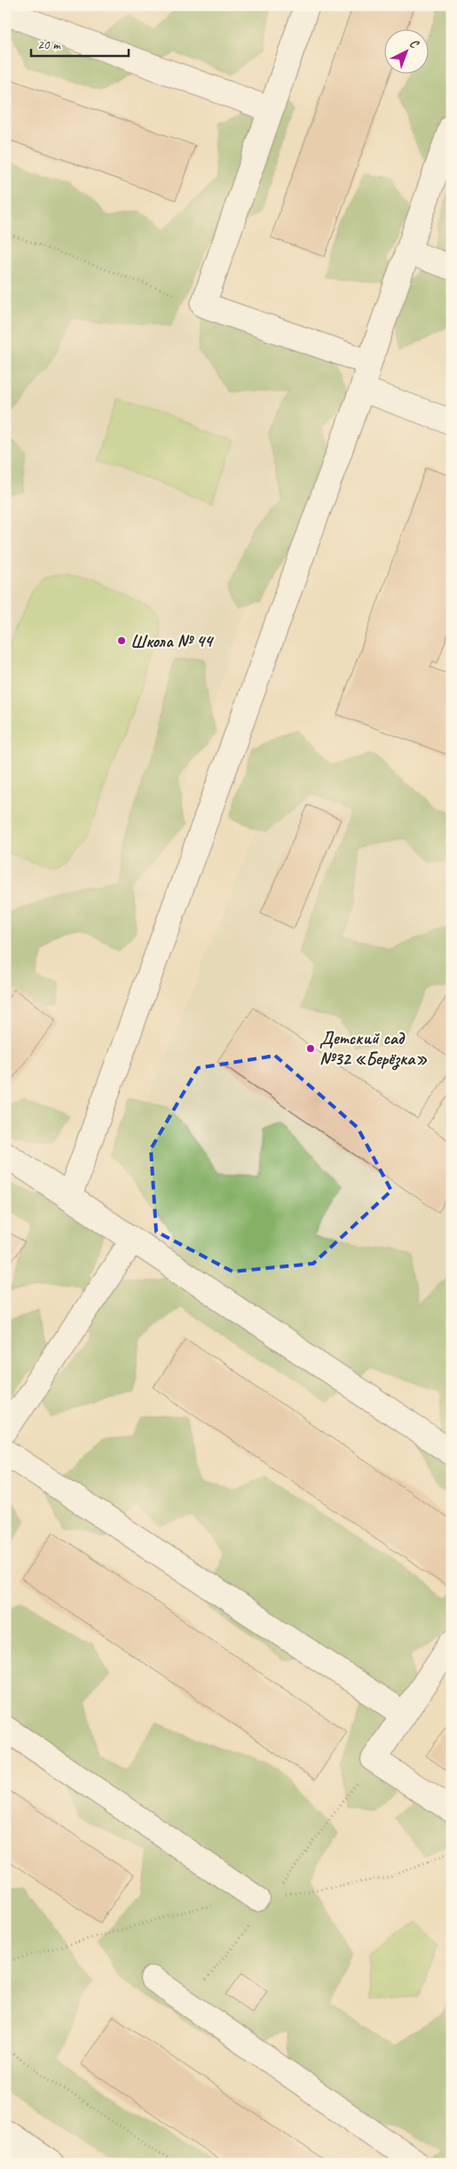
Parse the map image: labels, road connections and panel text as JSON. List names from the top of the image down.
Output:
{
  "places": ["Школа № 44", "Детский сад №32 «Берёзка»"],
  "scale_bar": "20 m",
  "north": "top right"
}
